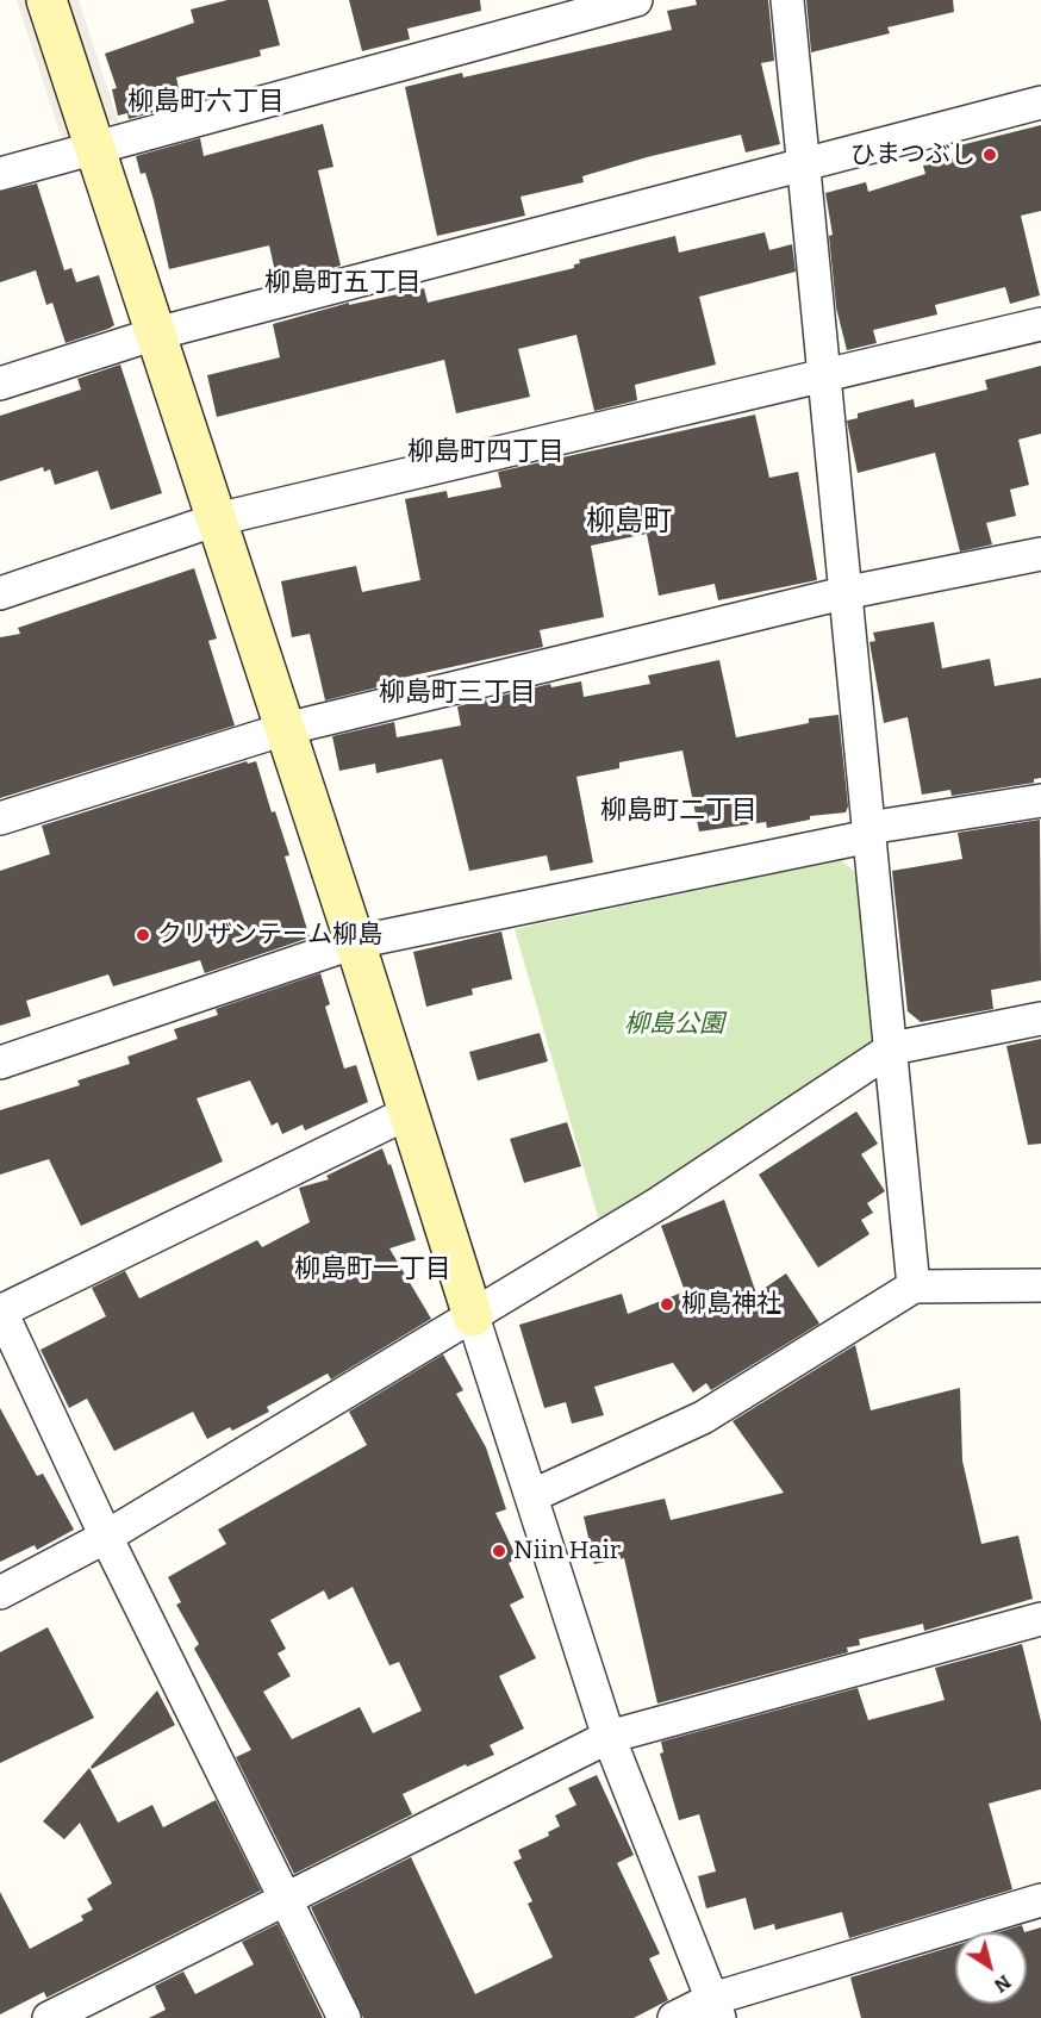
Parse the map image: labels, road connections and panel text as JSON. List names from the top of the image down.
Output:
{
  "districts": [
    "柳島町六丁目",
    "柳島町五丁目",
    "柳島町四丁目",
    "柳島町",
    "柳島町三丁目",
    "柳島町二丁目",
    "柳島町一丁目"
  ],
  "parks": ["柳島公園"],
  "places": [
    "ひまつぶし",
    "クリザンテーム柳島",
    "柳島神社",
    "Niin Hair"
  ],
  "north": "bottom right"
}
